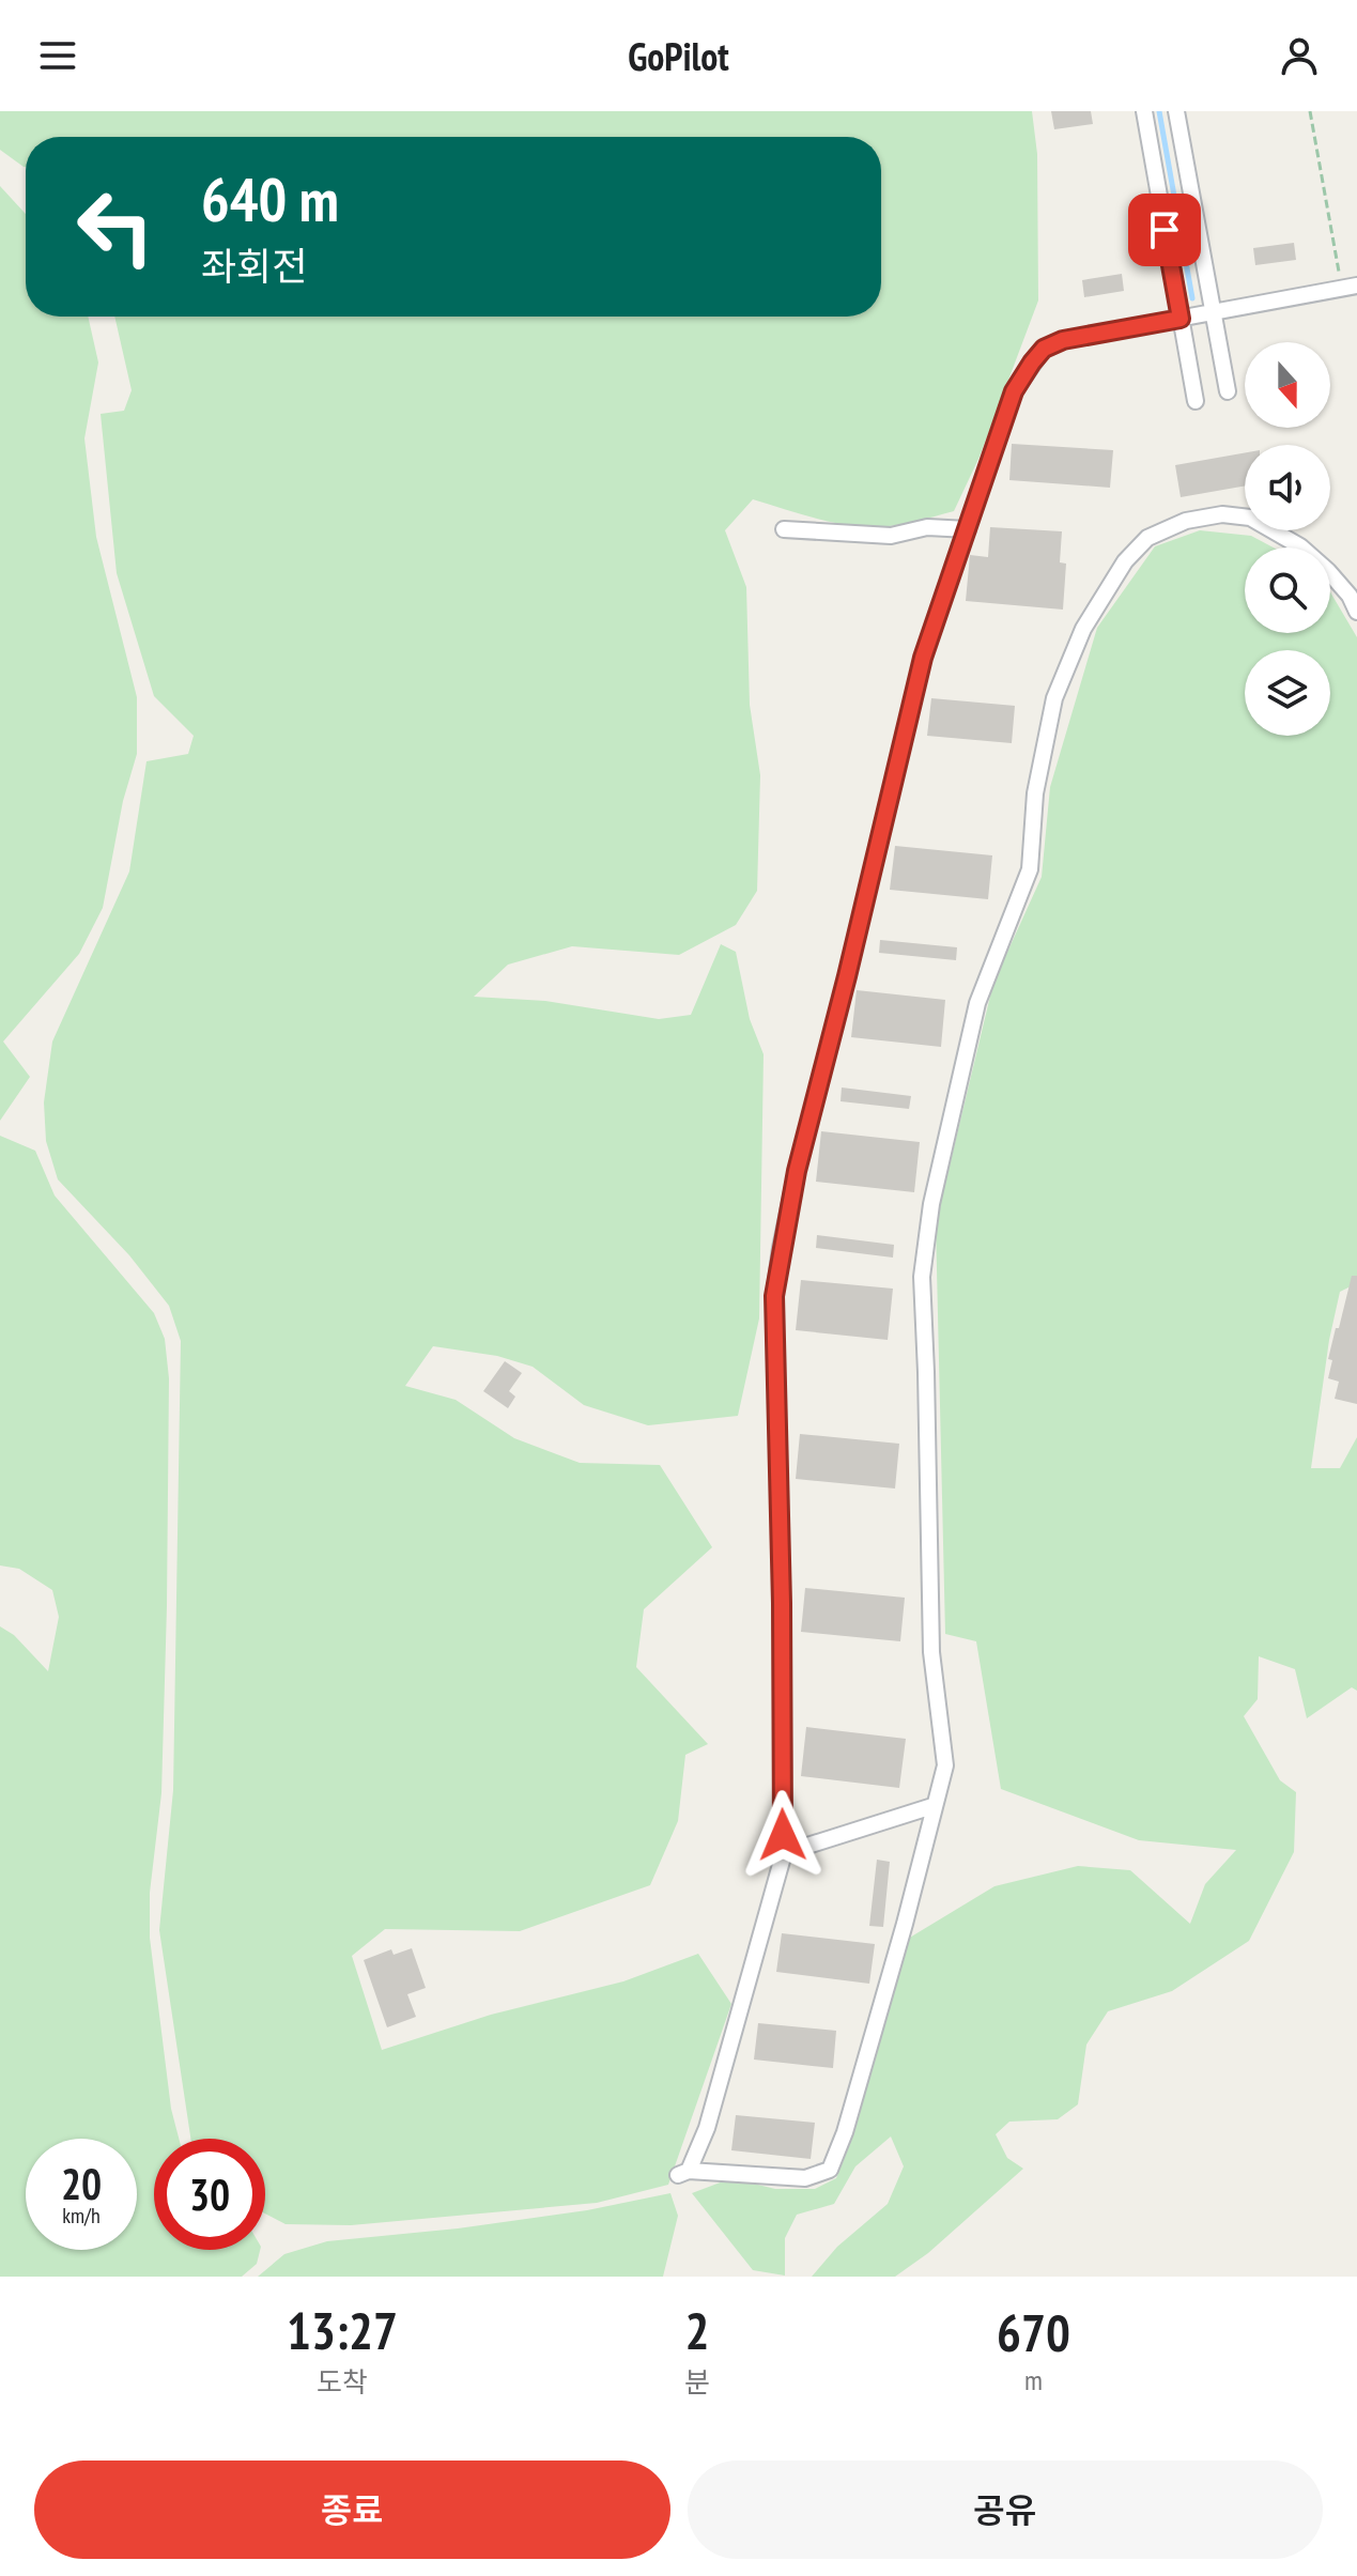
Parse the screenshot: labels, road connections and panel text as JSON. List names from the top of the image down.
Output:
{
  "north": "bottom",
  "page": {
    "header": "GoPilot",
    "turn": ["640 m", "좌회전"],
    "speed": "20 km/h",
    "limit": "30",
    "eta": [
      "13:27",
      "도착",
      "2",
      "분",
      "670",
      "m"
    ],
    "buttons": ["종료", "공유"]
  }
}
